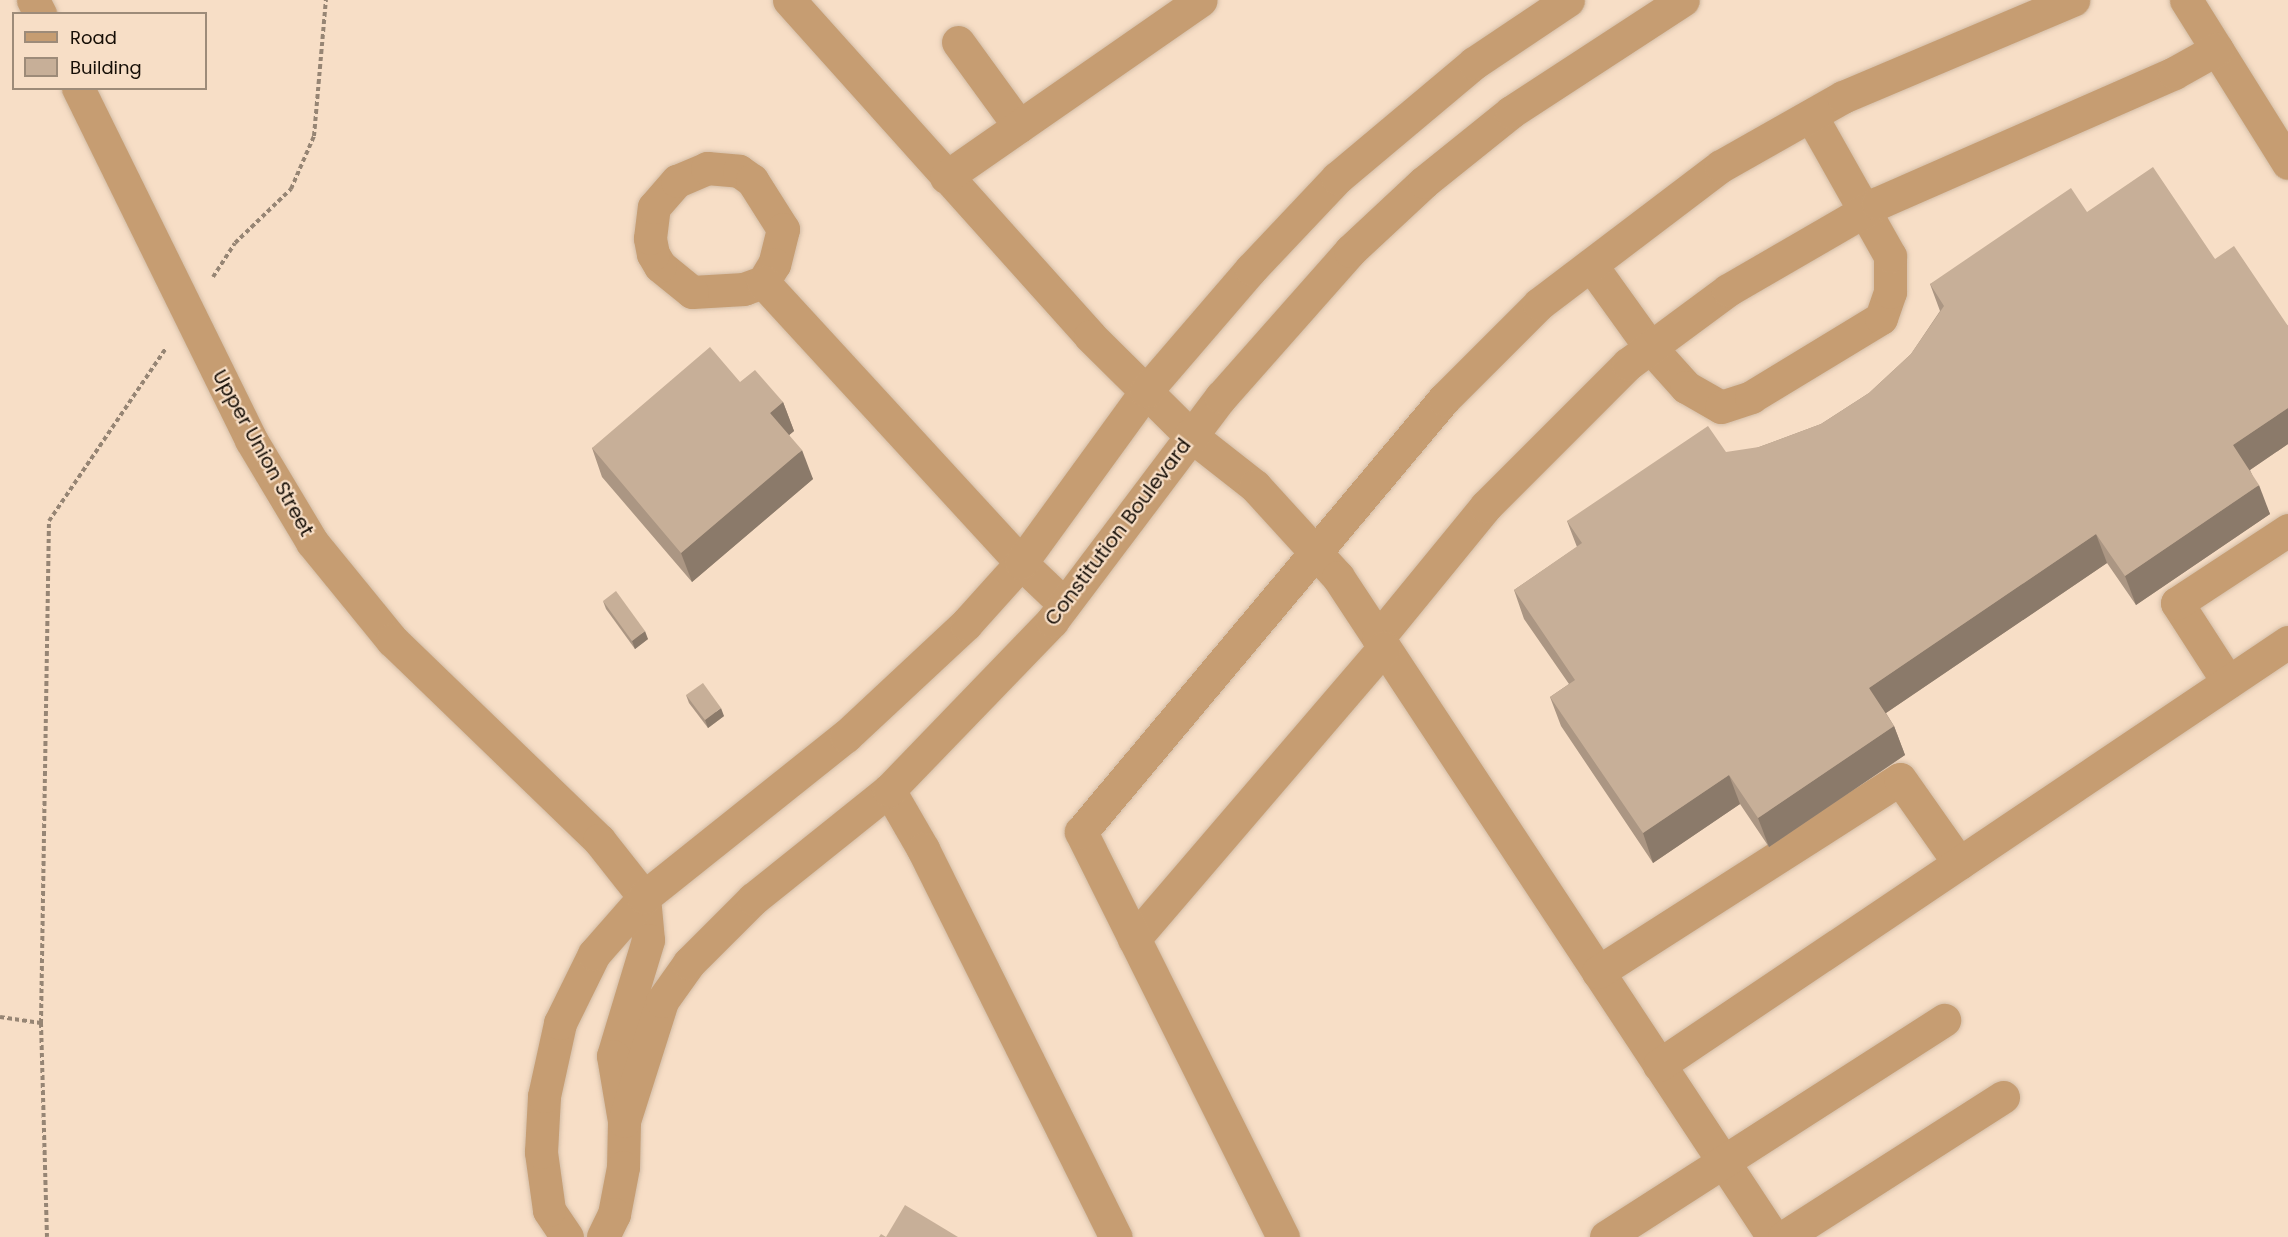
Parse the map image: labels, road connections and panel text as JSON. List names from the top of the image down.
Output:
{
  "streets": {
    "street": ["Upper Union Street", "Constitution Boulevard"]
  },
  "legend": ["Road", "Building"]
}
